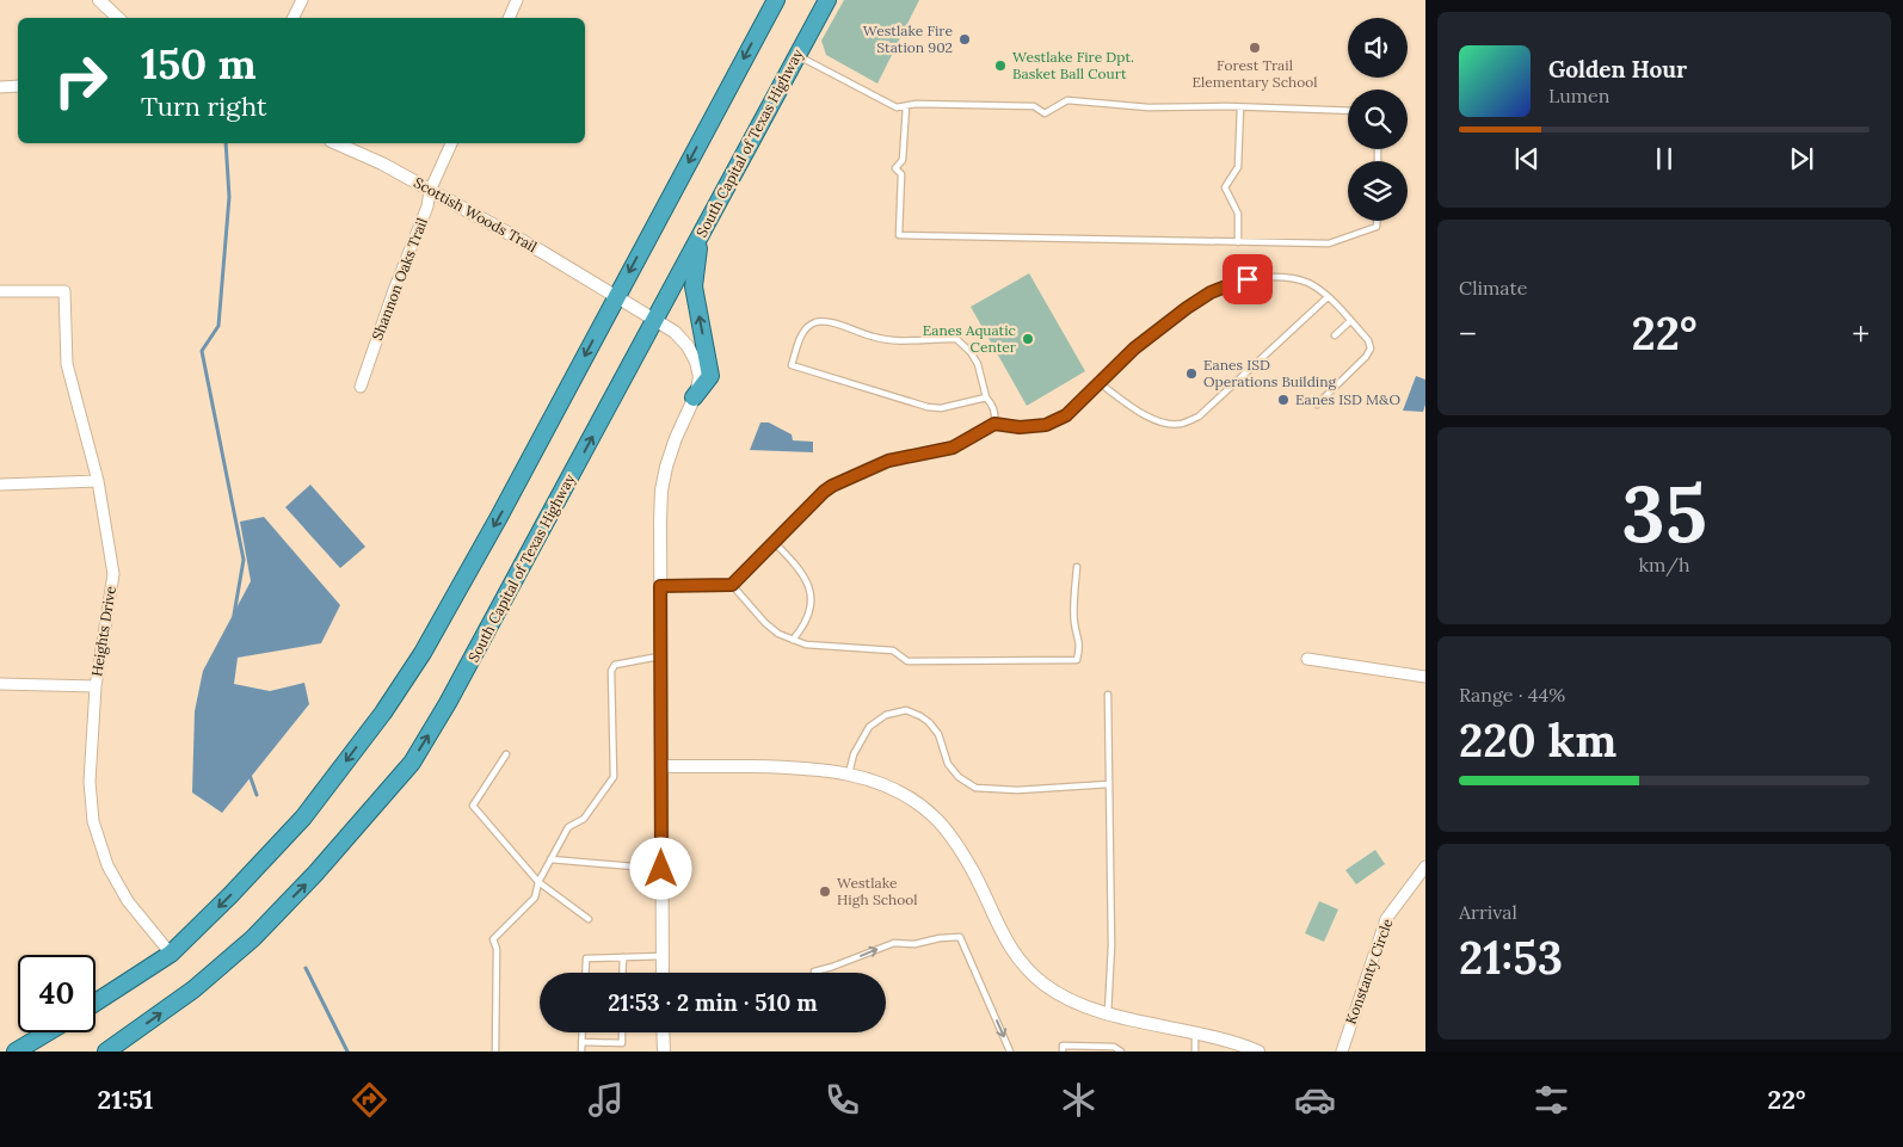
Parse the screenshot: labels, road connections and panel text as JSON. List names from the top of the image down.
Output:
{
  "streets": {
    "highway": ["South Capital of Texas Highway"],
    "street": [
      "Scottish Woods Trail",
      "Shannon Oaks Trail",
      "Heights Drive",
      "Konstanty Circle"
    ]
  },
  "crossings": [
    ["South Capital of Texas Highway", "Scottish Woods Trail"],
    ["Scottish Woods Trail", "Shannon Oaks Trail"]
  ],
  "places": [
    "Westlake Fire Station 902",
    "Forest Trail Elementary School",
    "Westlake Fire Dpt. Basket Ball Court",
    "Eanes Aquatic Center",
    "Eanes ISD Operations Building",
    "Eanes ISD M&O",
    "Westlake High School"
  ],
  "page": {
    "turn": ["150 m", "Turn right"],
    "song": ["Golden Hour", "Lumen"],
    "tile": [
      "Climate",
      ["35", "km/h"],
      ["Range · 44%", "220 km"],
      ["Arrival", "21:53"]
    ],
    "heat": ["−", "22°", "+"],
    "limit": "40",
    "trip": "21:53 · 2 min · 510 m",
    "tabs": ["21:51", "22°"]
  }
}
